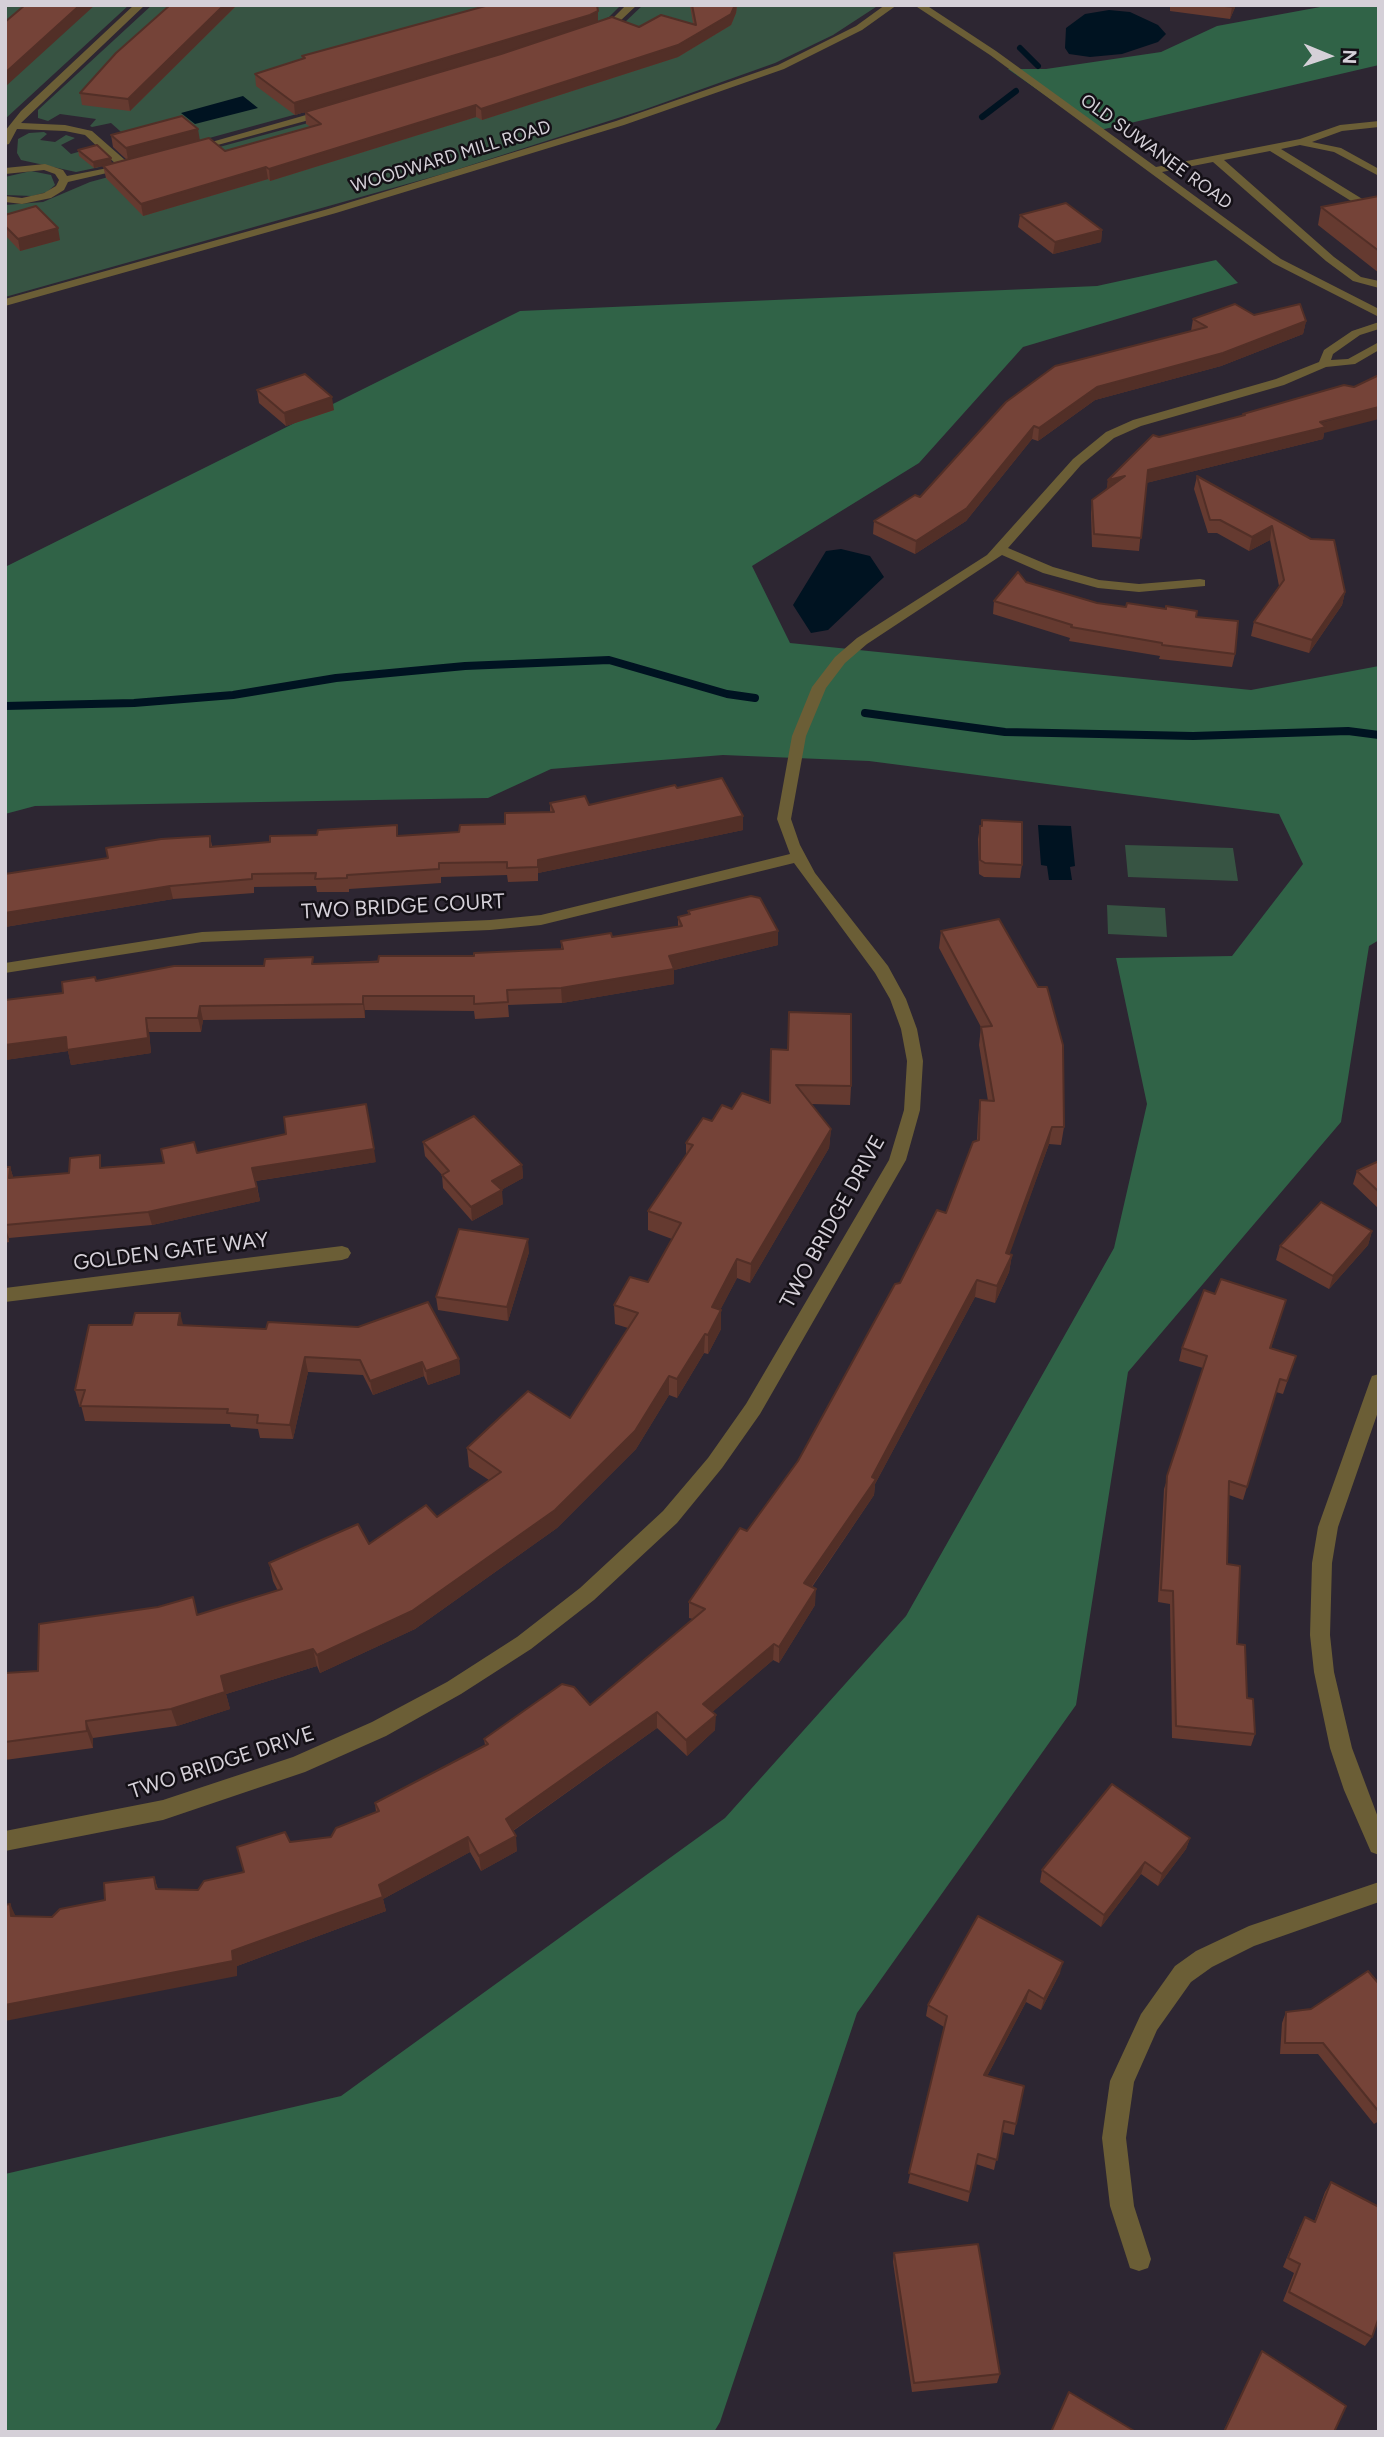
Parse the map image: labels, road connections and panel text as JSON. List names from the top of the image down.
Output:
{
  "streets": {
    "street": [
      "OLD SUWANEE ROAD",
      "WOODWARD MILL ROAD",
      "TWO BRIDGE COURT",
      "TWO BRIDGE DRIVE",
      "GOLDEN GATE WAY"
    ]
  },
  "crossings": [
    ["TWO BRIDGE COURT", "TWO BRIDGE DRIVE"]
  ],
  "north": "right"
}
